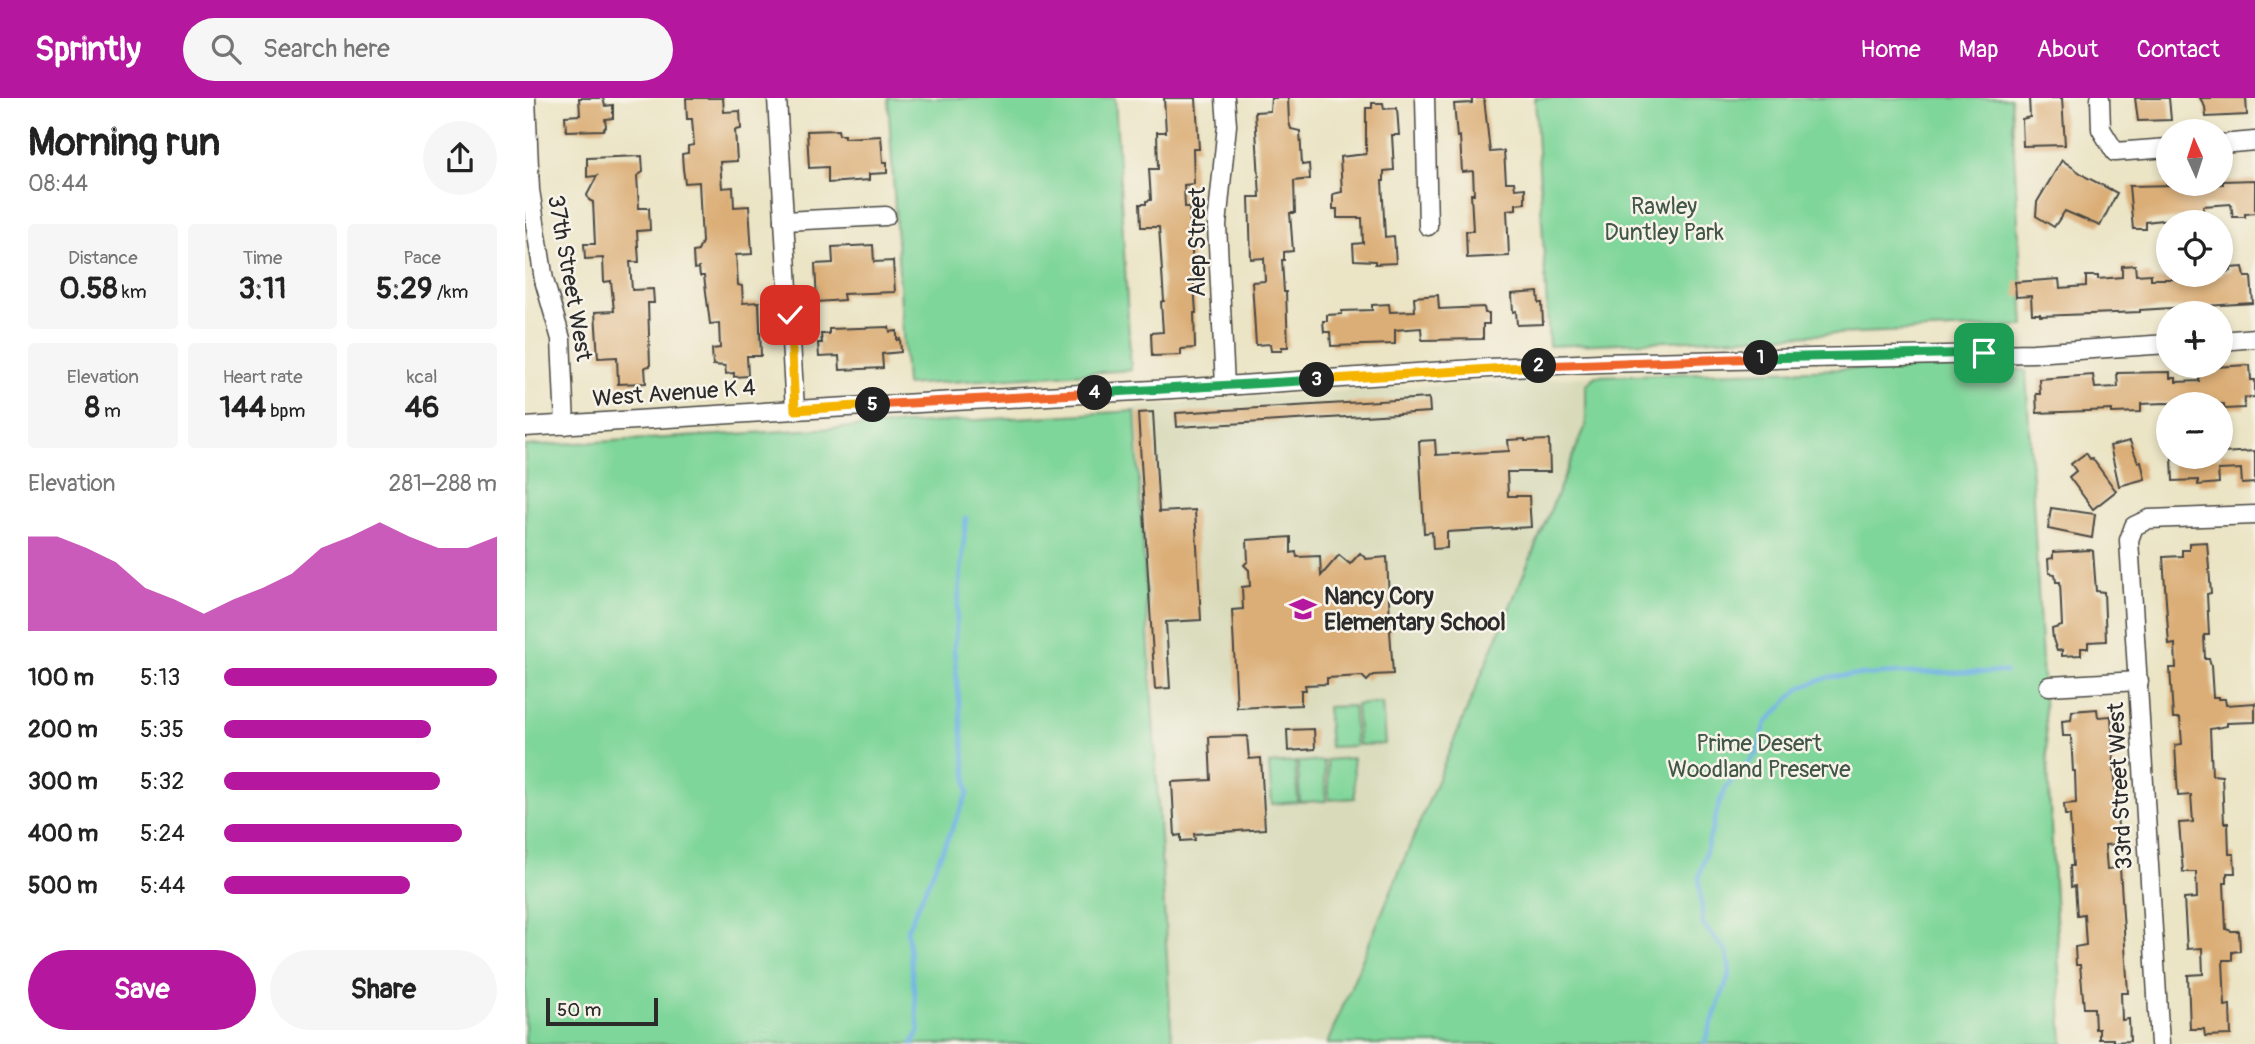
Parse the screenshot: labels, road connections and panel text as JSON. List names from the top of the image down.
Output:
{
  "streets": {
    "street": [
      "Alep Street",
      "37th Street West",
      "West Avenue K 4",
      "33rd Street West"
    ]
  },
  "crossings": [
    ["Alep Street", "West Avenue K 4"],
    ["37th Street West", "West Avenue K 4"]
  ],
  "parks": ["Rawley Duntley Park", "Prime Desert Woodland Preserve"],
  "places": {
    "school or university": ["Nancy Cory Elementary School"]
  },
  "scale_bar": "50 m",
  "north": "top",
  "page": {
    "header": "Sprintly",
    "search": "Search here",
    "nav": [
      "Home",
      "Map",
      "About",
      "Contact"
    ],
    "heading": ["Morning run", "08:44"],
    "map_buttons": ["+", "−"],
    "stats": [
      ["Distance", "0.58 km"],
      ["Time", "3:11"],
      ["Pace", "5:29 /km"],
      ["Elevation", "8 m"],
      ["Heart rate", "144 bpm"],
      ["kcal", "46"]
    ],
    "pins": [
      "1",
      "2",
      "3",
      "4",
      "5"
    ],
    "chart": ["Elevation", "281–288 m"],
    "list": [
      {
        "name": "100 m",
        "note": "5:13"
      },
      {
        "name": "200 m",
        "note": "5:35"
      },
      {
        "name": "300 m",
        "note": "5:32"
      },
      {
        "name": "400 m",
        "note": "5:24"
      },
      {
        "name": "500 m",
        "note": "5:44"
      }
    ],
    "buttons": ["Save", "Share"],
    "scale": "50 m"
  }
}
